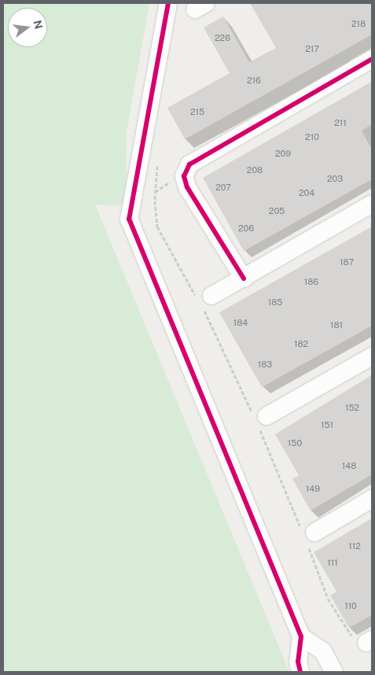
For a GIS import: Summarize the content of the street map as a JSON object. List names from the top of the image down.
{
  "house_numbers": [
    "218",
    "226",
    "217",
    "216",
    "215",
    "211",
    "210",
    "209",
    "208",
    "203",
    "207",
    "204",
    "205",
    "206",
    "187",
    "186",
    "185",
    "184",
    "181",
    "182",
    "183",
    "152",
    "151",
    "150",
    "148",
    "149",
    "112",
    "111",
    "110"
  ],
  "north": "right"
}
